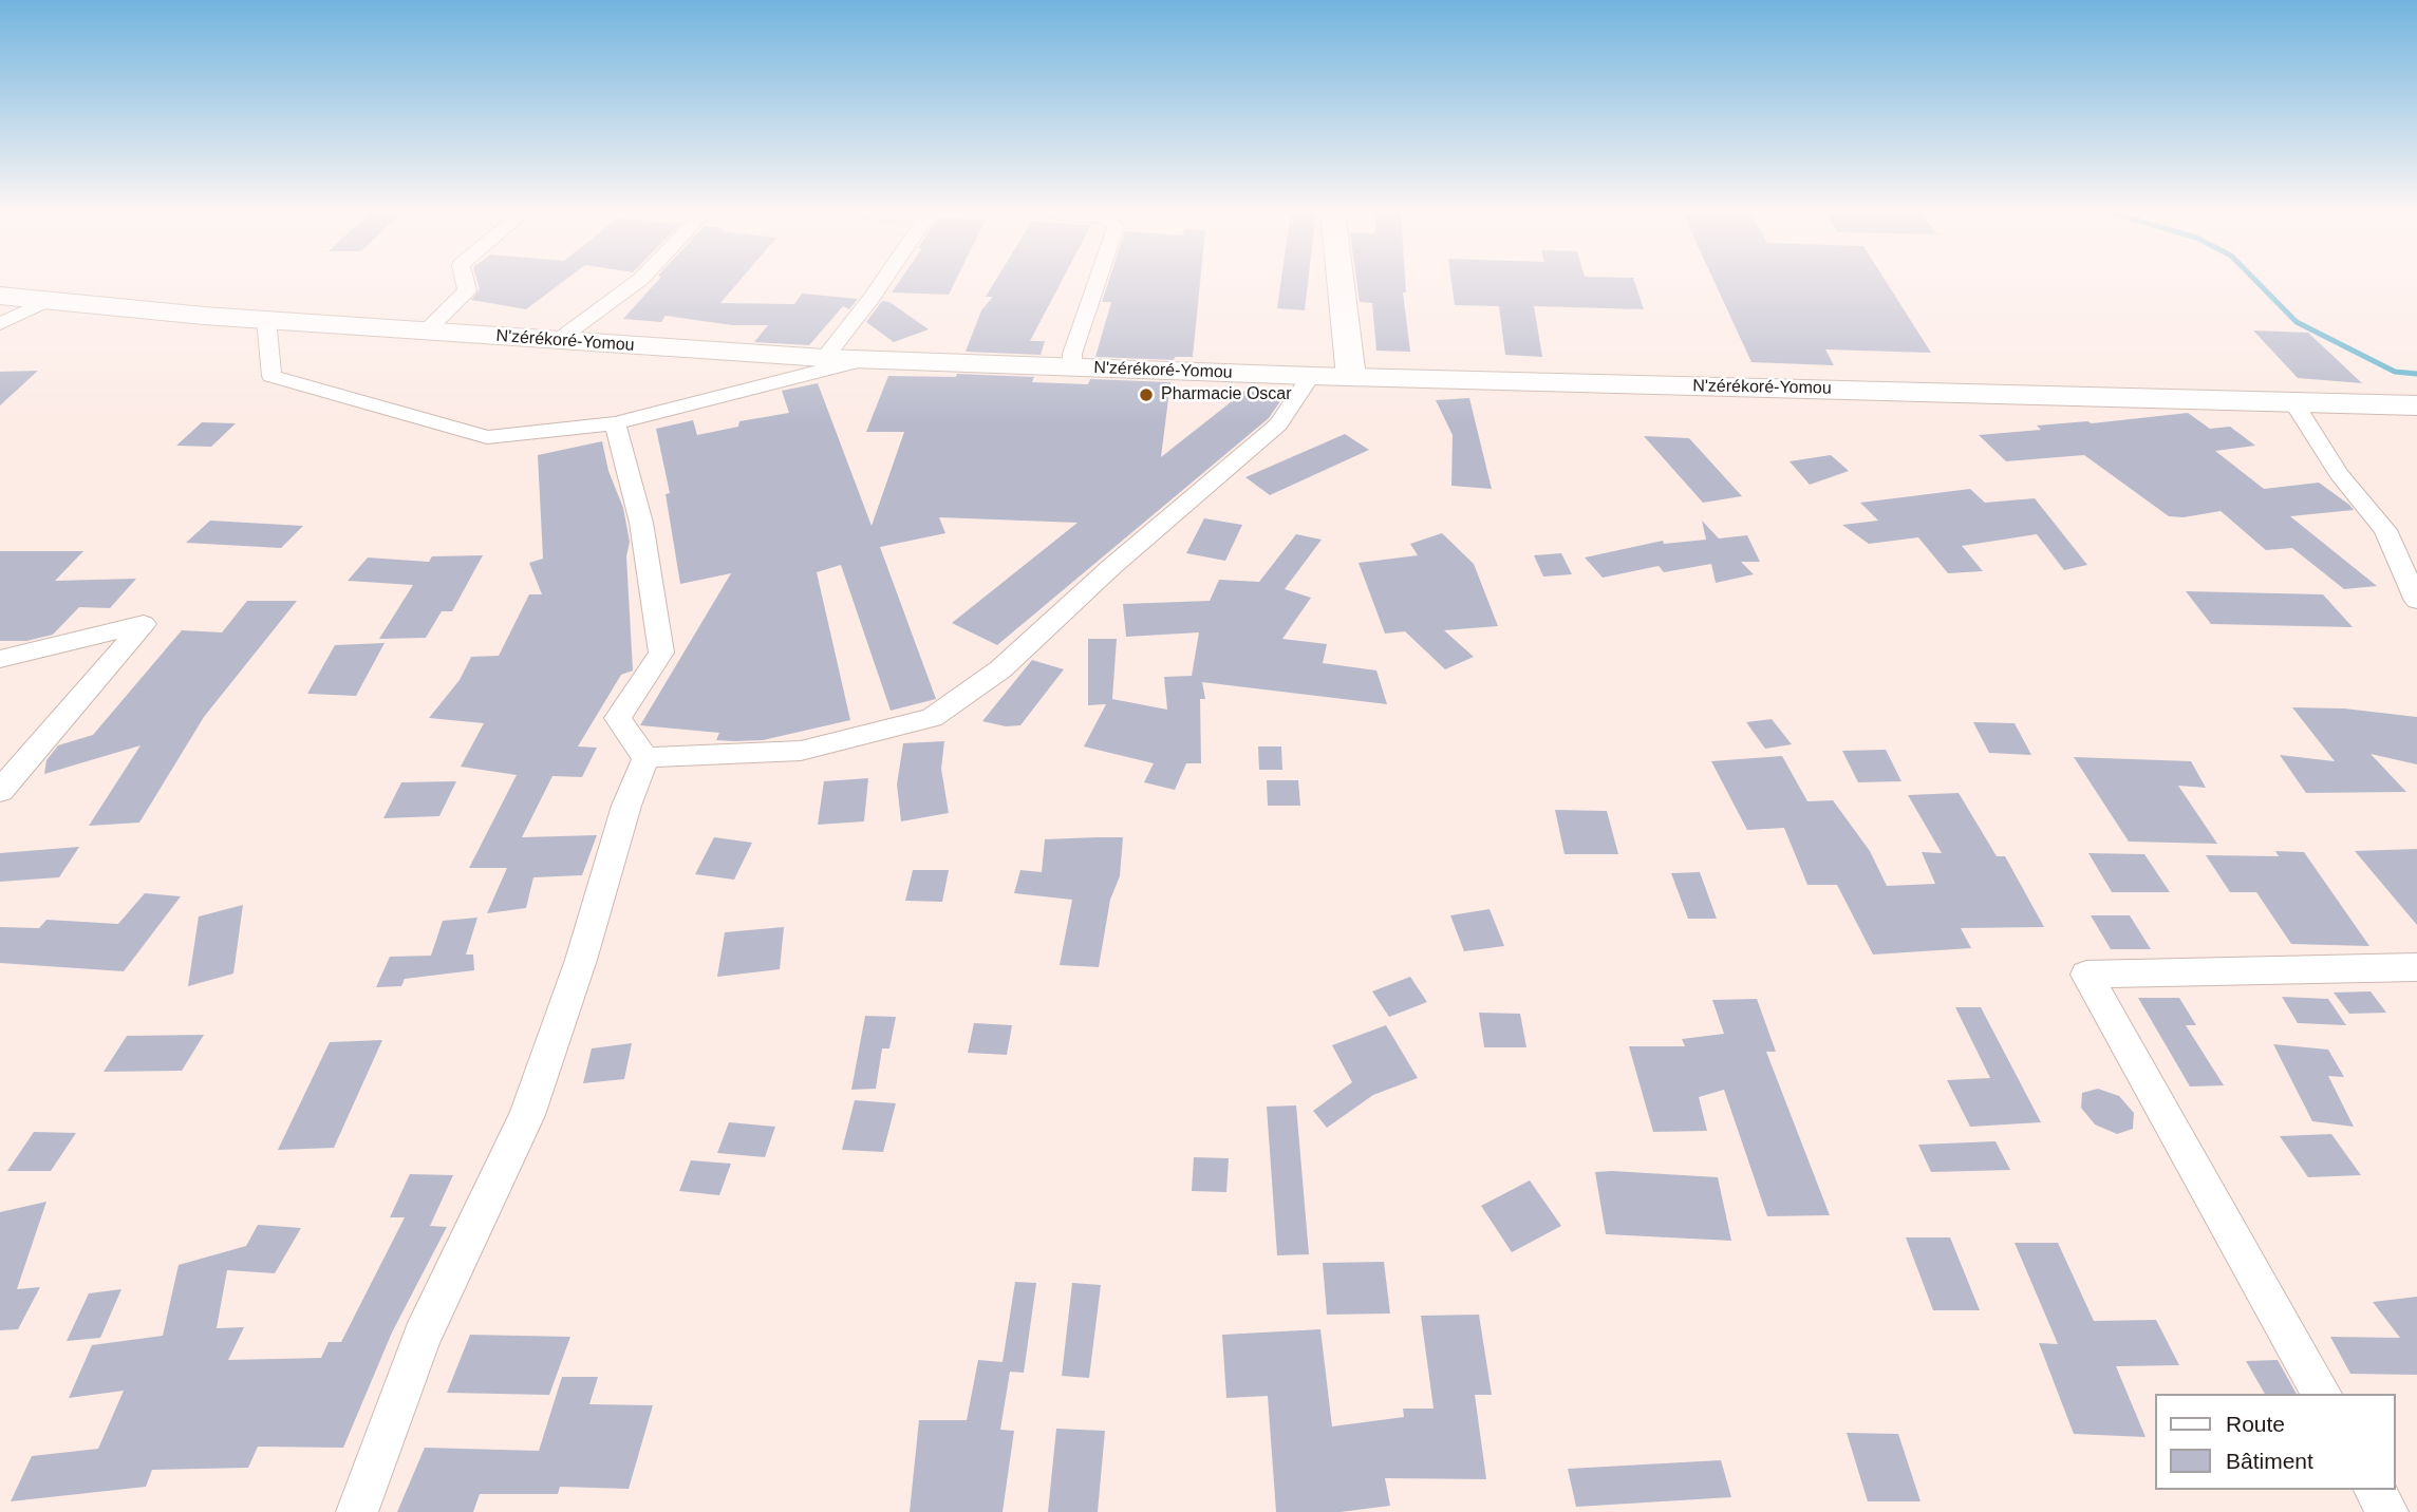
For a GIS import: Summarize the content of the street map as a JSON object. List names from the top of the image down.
{
  "streets": {
    "main road": ["N'zérékoré-Yomou"]
  },
  "places": ["Pharmacie Oscar"],
  "legend": ["Route", "Bâtiment"]
}
